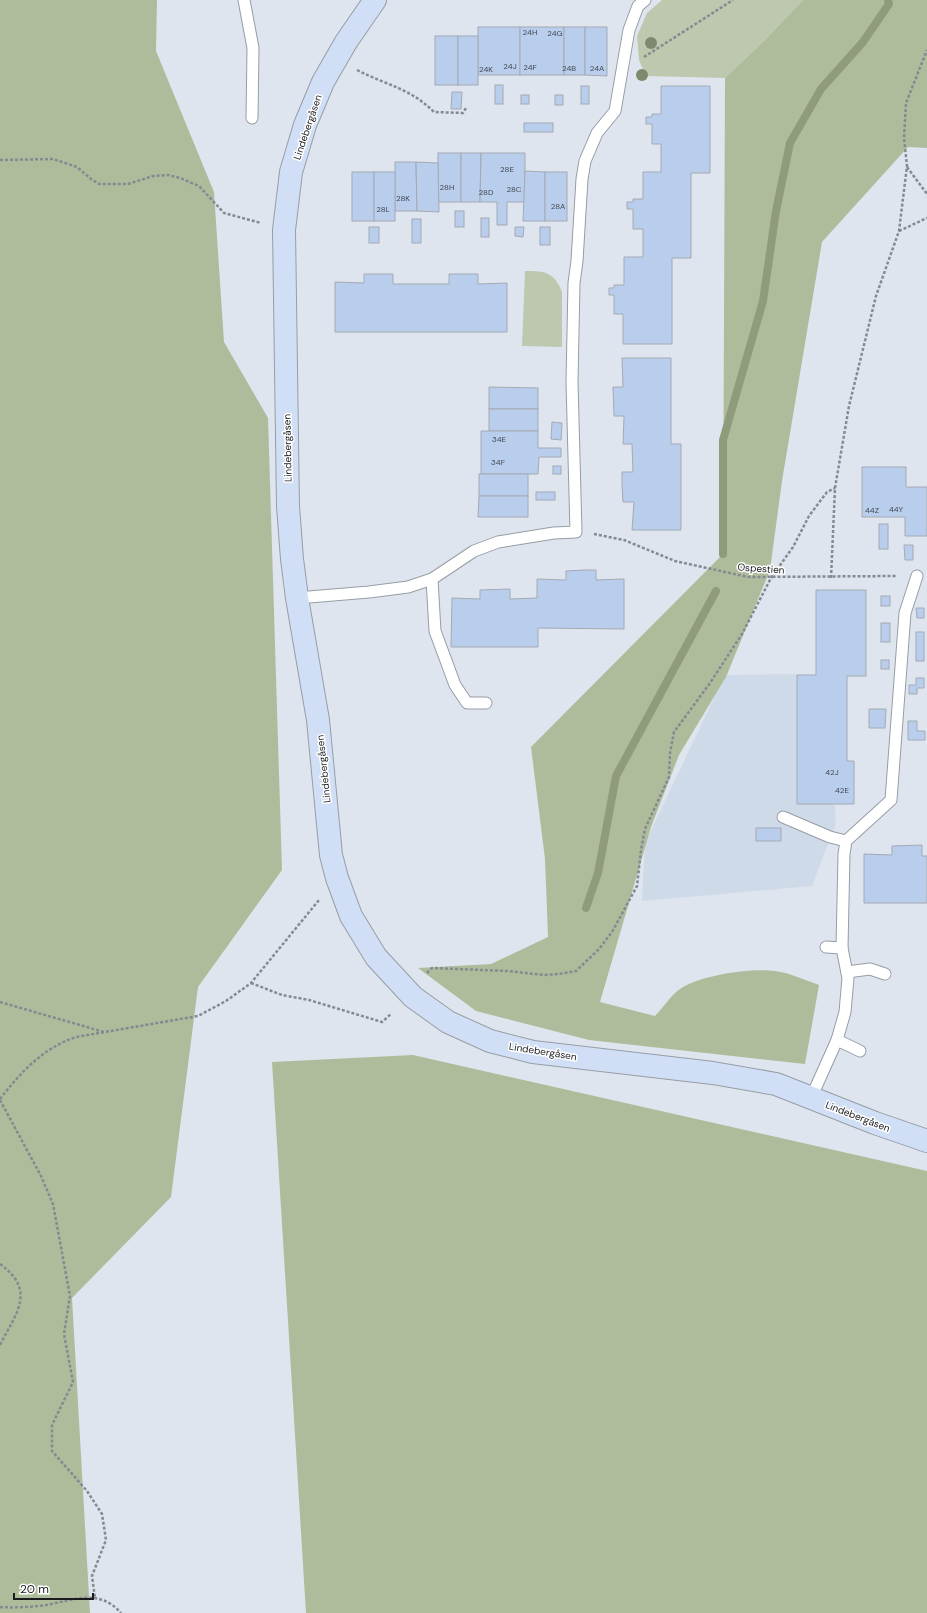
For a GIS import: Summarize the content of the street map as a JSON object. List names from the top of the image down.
{
  "streets": {
    "street": ["Lindebergåsen"],
    "path": ["Ospestien"]
  },
  "house_numbers": [
    "24H",
    "24G",
    "24J",
    "24F",
    "24B",
    "24A",
    "24K",
    "28E",
    "28H",
    "28C",
    "28D",
    "28K",
    "28A",
    "28L",
    "34E",
    "34F",
    "44Y",
    "44Z",
    "42J",
    "42E"
  ],
  "scale_bar": "20 m"
}
